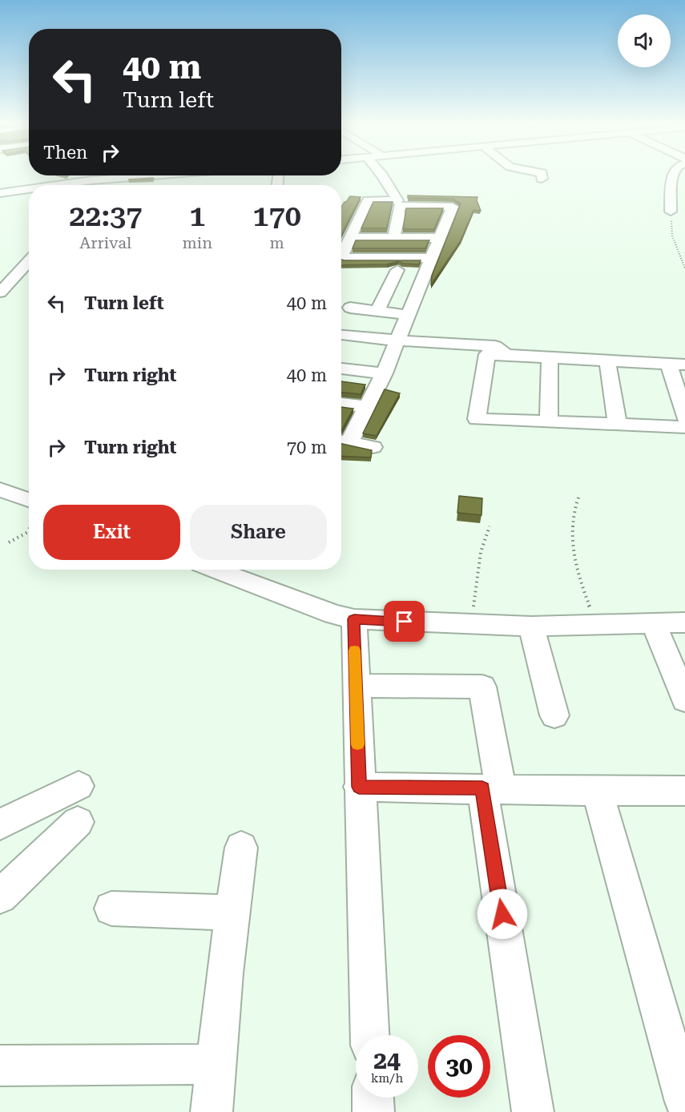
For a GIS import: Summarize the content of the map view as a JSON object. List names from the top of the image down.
{
  "page": {
    "turn": ["40 m", "Turn left"],
    "then": "Then",
    "eta": [
      "22:37",
      "Arrival",
      "1",
      "min",
      "170",
      "m"
    ],
    "list": [
      {
        "name": "Turn left",
        "value": "40 m"
      },
      {
        "name": "Turn right",
        "value": "40 m"
      },
      {
        "name": "Turn right",
        "value": "70 m"
      }
    ],
    "buttons": ["Exit", "Share"],
    "speed": "24 km/h",
    "limit": "30"
  }
}
